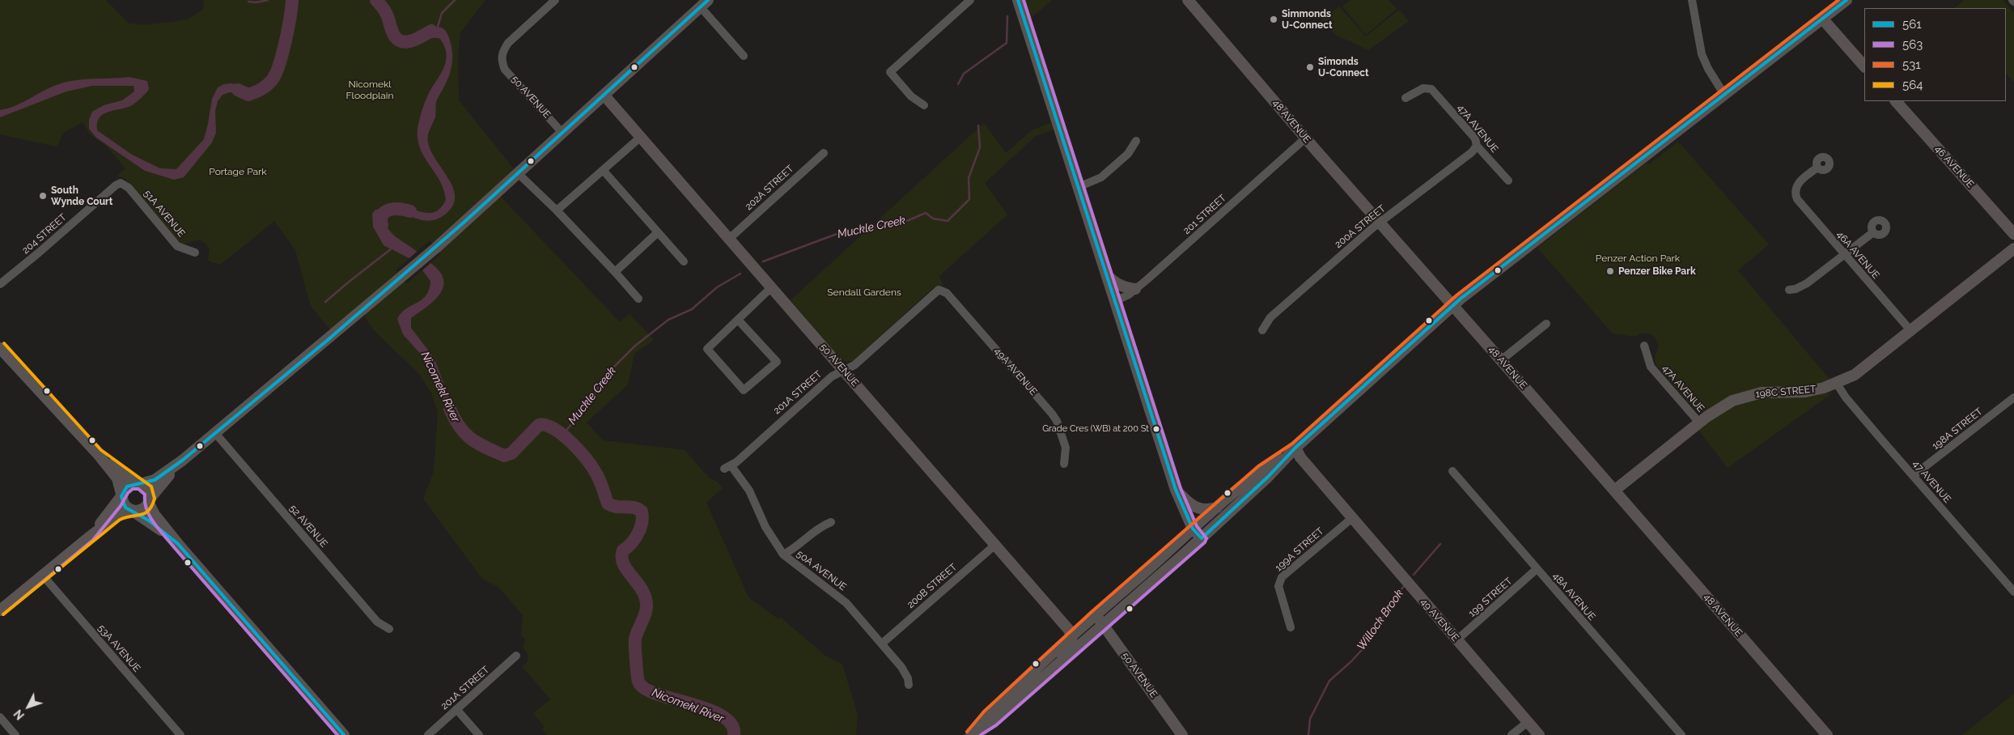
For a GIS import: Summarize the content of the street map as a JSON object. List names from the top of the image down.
{
  "streets": {
    "street": [
      "50 AVENUE",
      "48 AVENUE",
      "47A AVENUE",
      "46 AVENUE",
      "202A STREET",
      "51A AVENUE",
      "201 STREET",
      "200A STREET",
      "204 STREET",
      "46A AVENUE",
      "49A AVENUE",
      "198C STREET",
      "201A STREET",
      "198A STREET",
      "47 AVENUE",
      "52 AVENUE",
      "199A STREET",
      "50A AVENUE",
      "200B STREET",
      "48A AVENUE",
      "199 STREET",
      "49 AVENUE",
      "53A AVENUE"
    ]
  },
  "crossings": [
    ["50 AVENUE", "202A STREET"],
    ["50 AVENUE", "201A STREET"],
    ["50 AVENUE", "200B STREET"],
    ["48 AVENUE", "201 STREET"],
    ["48 AVENUE", "200A STREET"],
    ["48 AVENUE", "198C STREET"],
    ["47A AVENUE", "200A STREET"],
    ["47A AVENUE", "198C STREET"],
    ["51A AVENUE", "204 STREET"],
    ["46A AVENUE", "198C STREET"],
    ["49A AVENUE", "201A STREET"],
    ["198C STREET", "47 AVENUE"],
    ["201A STREET", "50A AVENUE"],
    ["198A STREET", "47 AVENUE"],
    ["199A STREET", "49 AVENUE"],
    ["50A AVENUE", "200B STREET"],
    ["48A AVENUE", "199 STREET"],
    ["199 STREET", "49 AVENUE"]
  ],
  "water": ["Muckle Creek", "Nicomekl River", "Willock Brook"],
  "parks": [
    "Nicomekl Floodplain",
    "Portage Park",
    "Penzer Action Park",
    "Sendall Gardens"
  ],
  "places": [
    "Simmonds U-Connect",
    "Simonds U-Connect",
    "South Wynde Court",
    "Penzer Bike Park",
    "Grade Cres (WB) at 200 St"
  ],
  "lines": [
    "transit line 561",
    "transit line 563",
    "transit line 531",
    "transit line 564"
  ],
  "legend": [
    "561",
    "563",
    "531",
    "564"
  ],
  "north": "bottom left"
}
